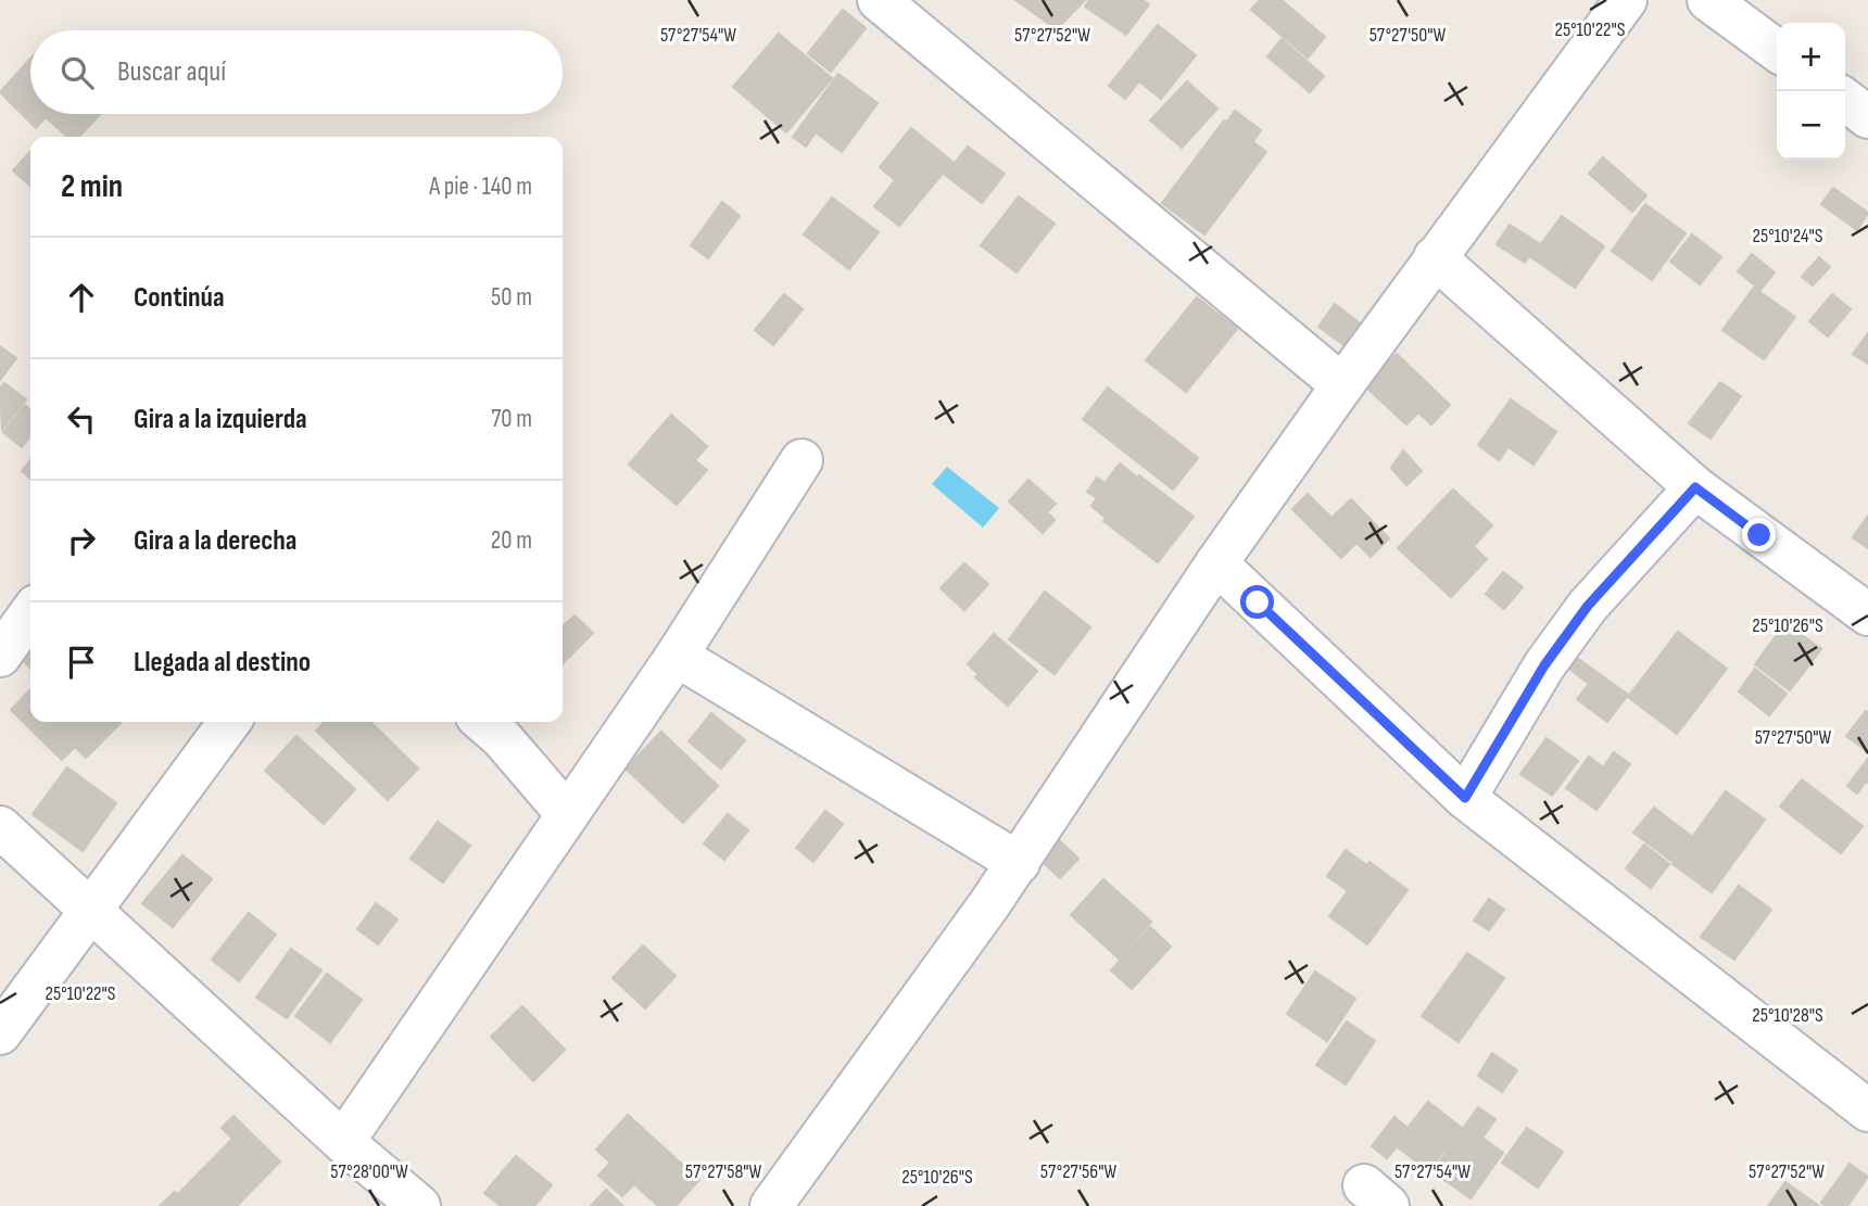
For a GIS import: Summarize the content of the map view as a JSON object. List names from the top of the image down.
{
  "page": {
    "map_buttons": ["+", "−"],
    "search": "Buscar aquí",
    "heading": ["2 min", "A pie · 140 m"],
    "list": [
      ["Continúa", "50 m"],
      ["Gira a la izquierda", "70 m"],
      ["Gira a la derecha", "20 m"],
      "Llegada al destino"
    ]
  },
  "coordinates": [
    "25°10'22\"S",
    "57°27'54\"W",
    "57°27'52\"W",
    "57°27'50\"W",
    "25°10'24\"S",
    "25°10'26\"S",
    "25°10'28\"S",
    "57°28'00\"W",
    "57°27'58\"W",
    "57°27'56\"W"
  ]
}
